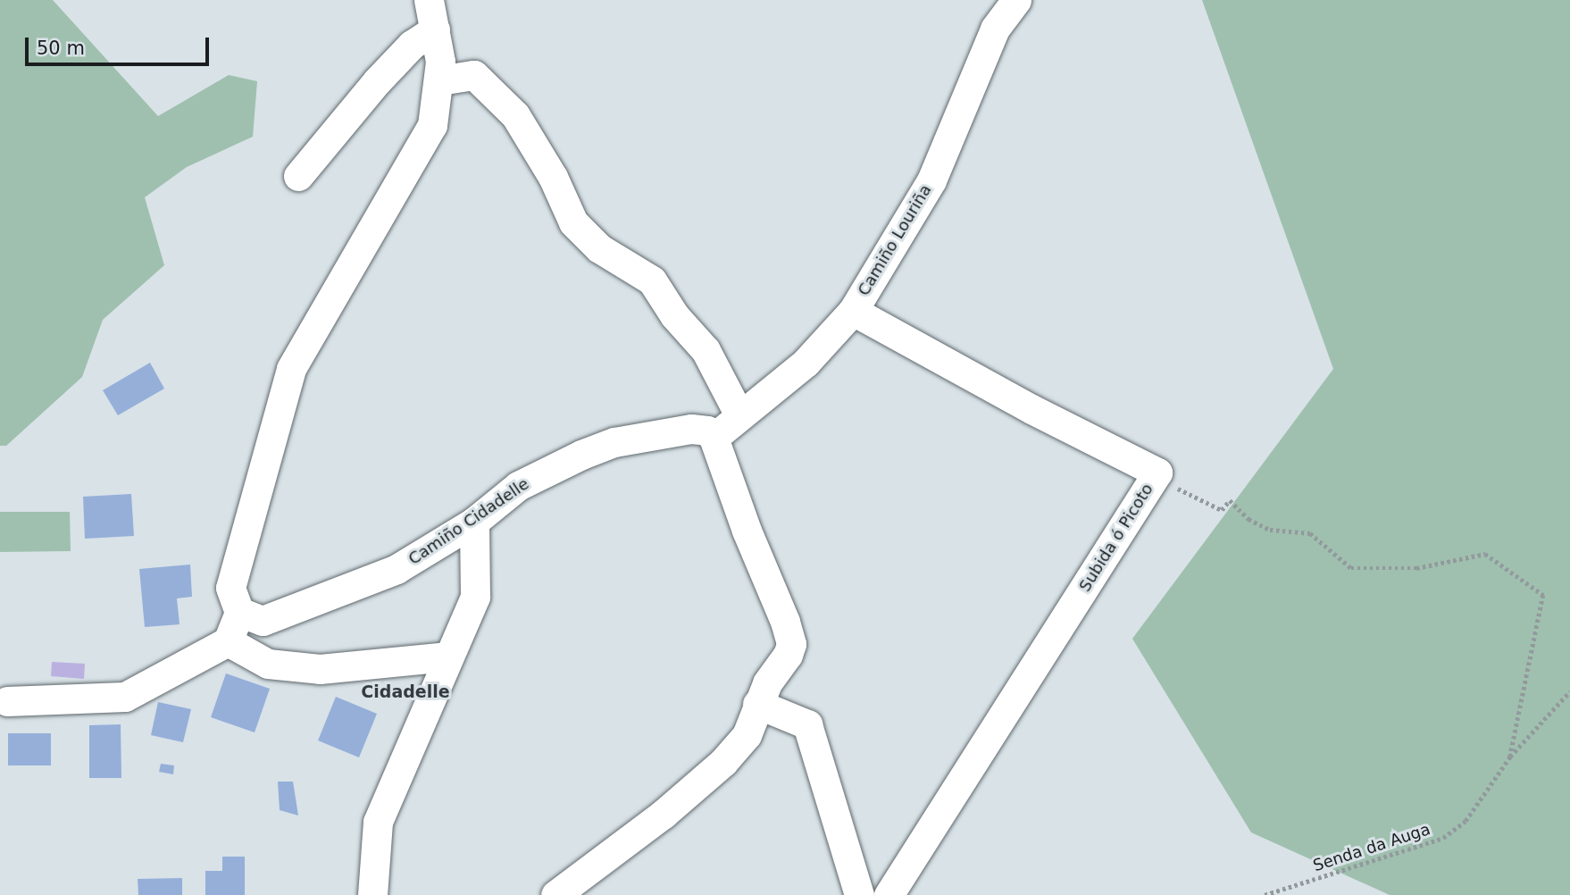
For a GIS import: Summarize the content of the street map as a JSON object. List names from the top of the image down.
{
  "streets": {
    "street": ["Camiño Louriña", "Camiño Cidadelle", "Subida ó Picoto"],
    "path": ["Senda da Auga"]
  },
  "crossings": [
    ["Camiño Louriña", "Camiño Cidadelle"],
    ["Camiño Louriña", "Subida ó Picoto"]
  ],
  "districts": ["Cidadelle"],
  "scale_bar": "50 m"
}
